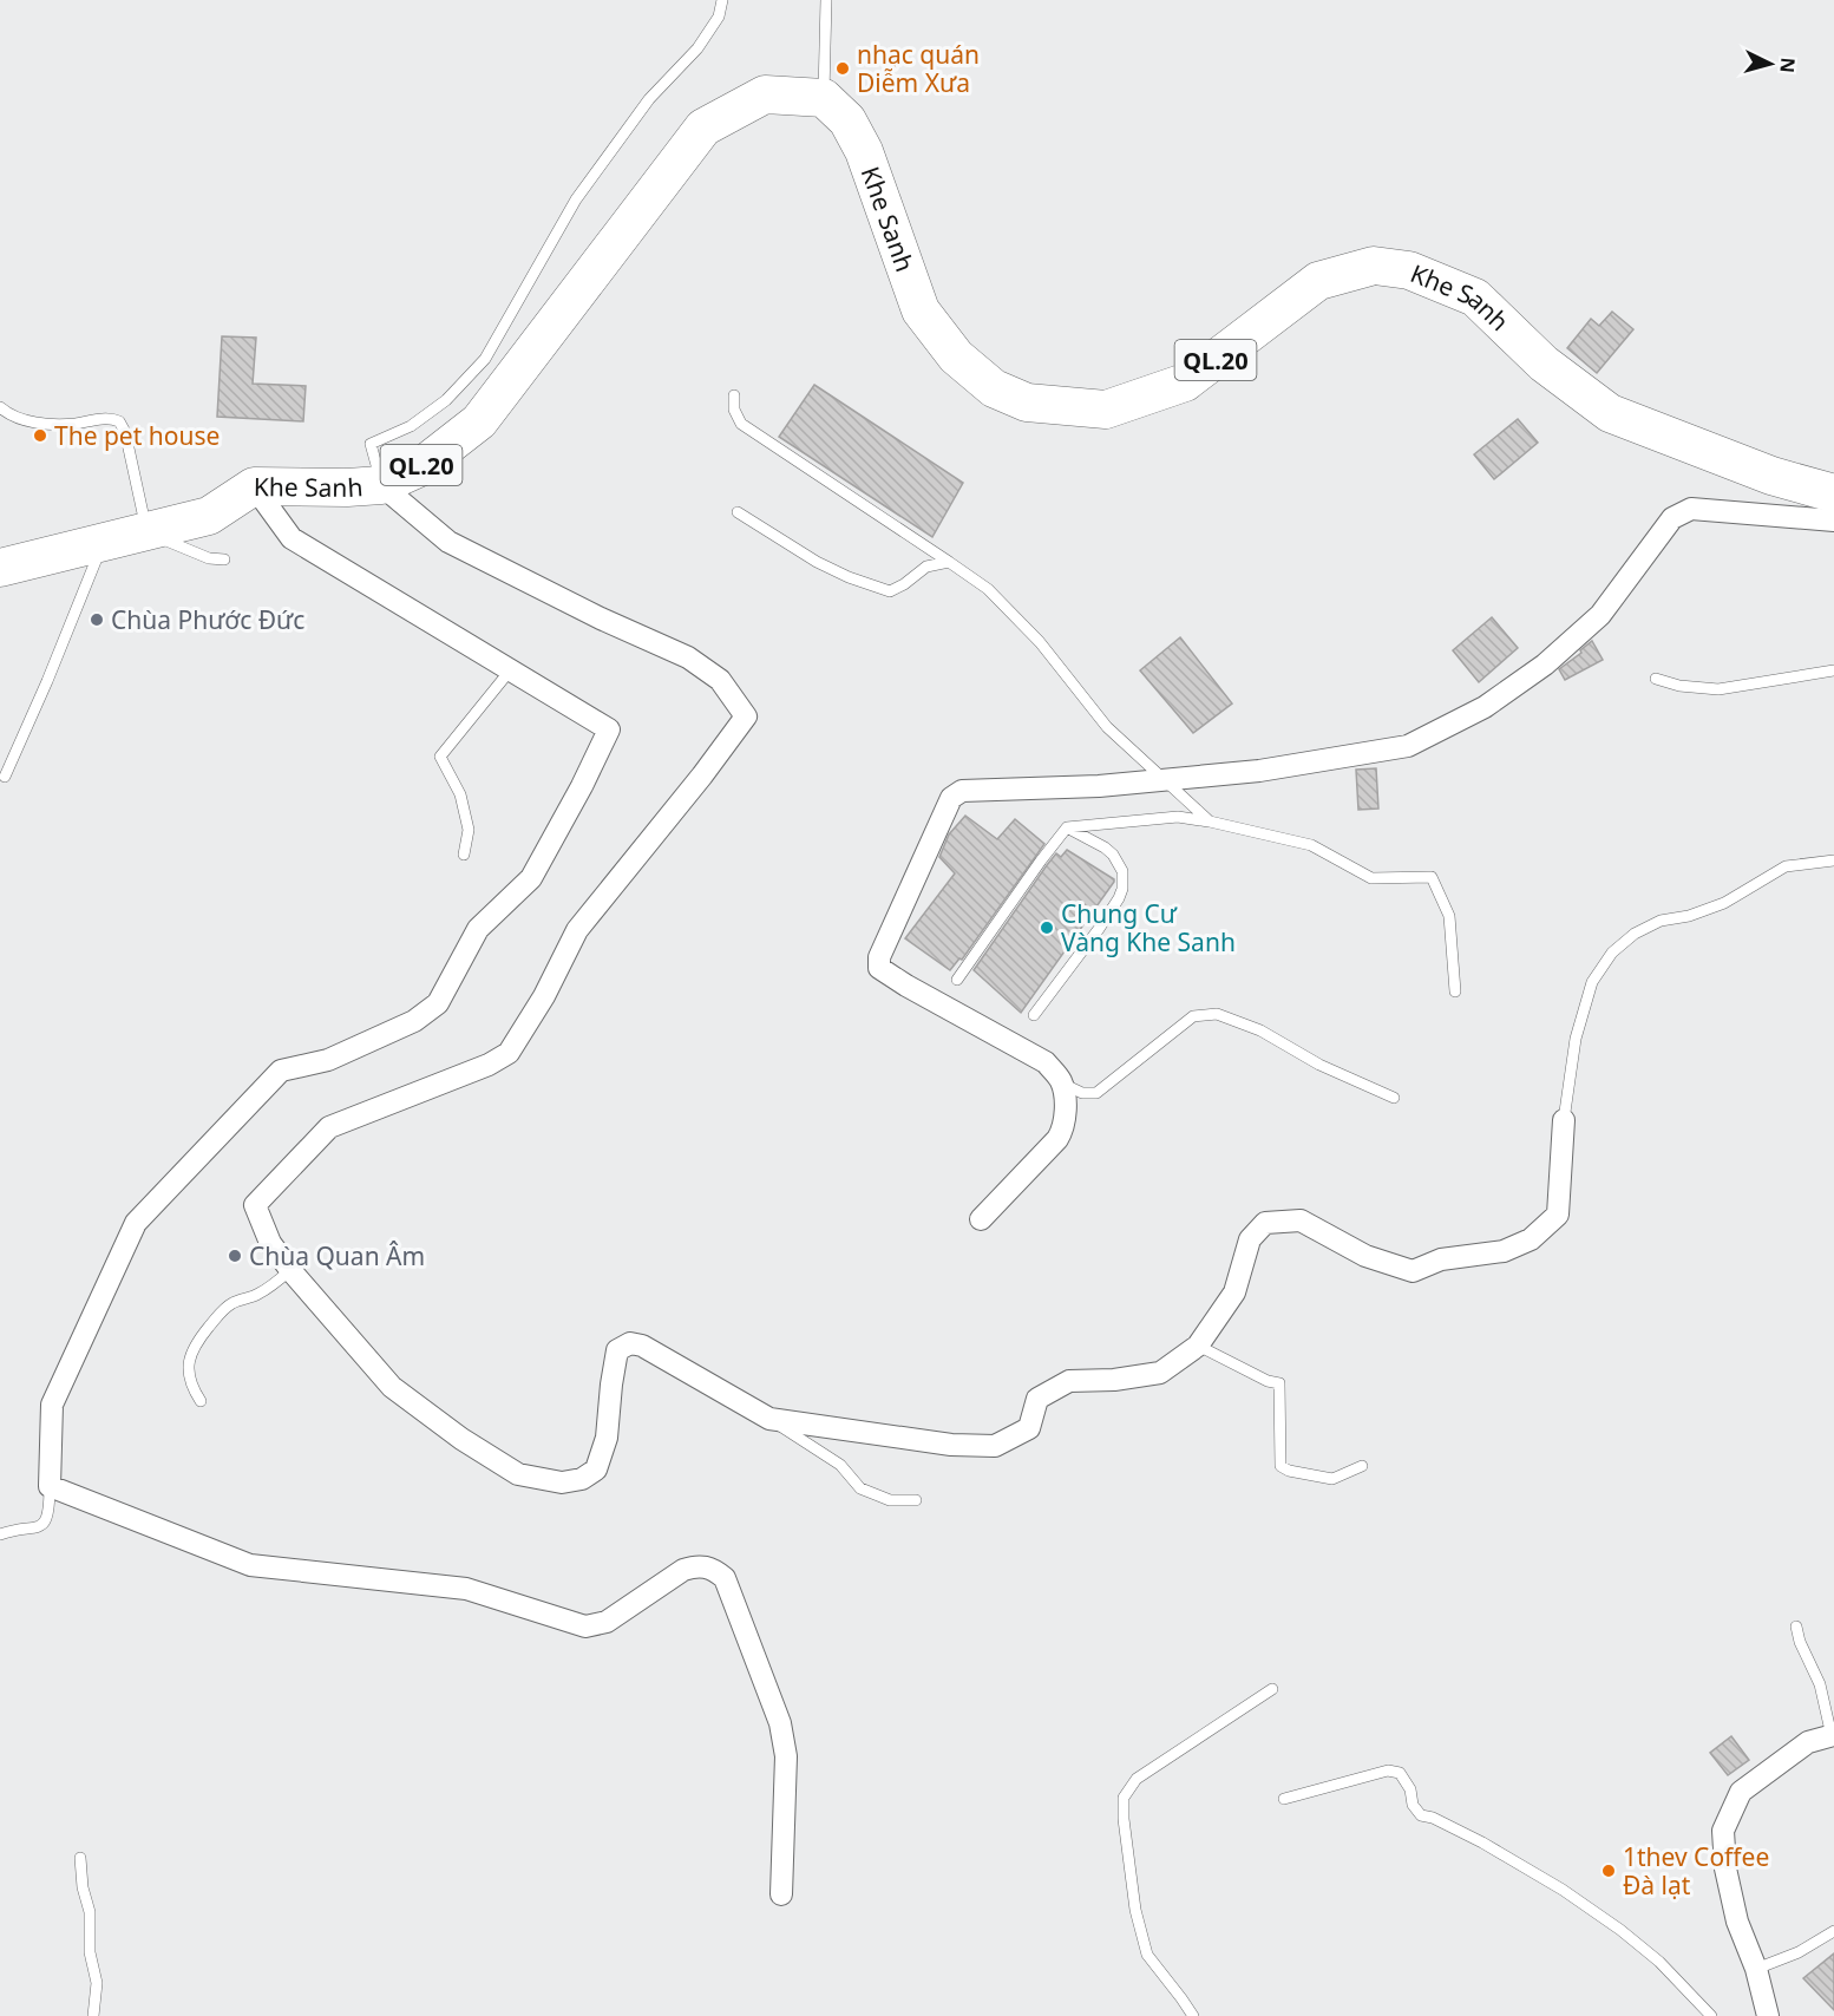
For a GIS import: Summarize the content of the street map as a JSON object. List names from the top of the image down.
{
  "streets": {
    "highway": ["Khe Sanh", "QL.20"]
  },
  "places": [
    "nhạc quán Diễm Xưa",
    "The pet house",
    "Chùa Phước Đức",
    "Chung Cư Vàng Khe Sanh",
    "Chùa Quan Âm",
    "1thev Coffee Đà lạt"
  ],
  "north": "right"
}
